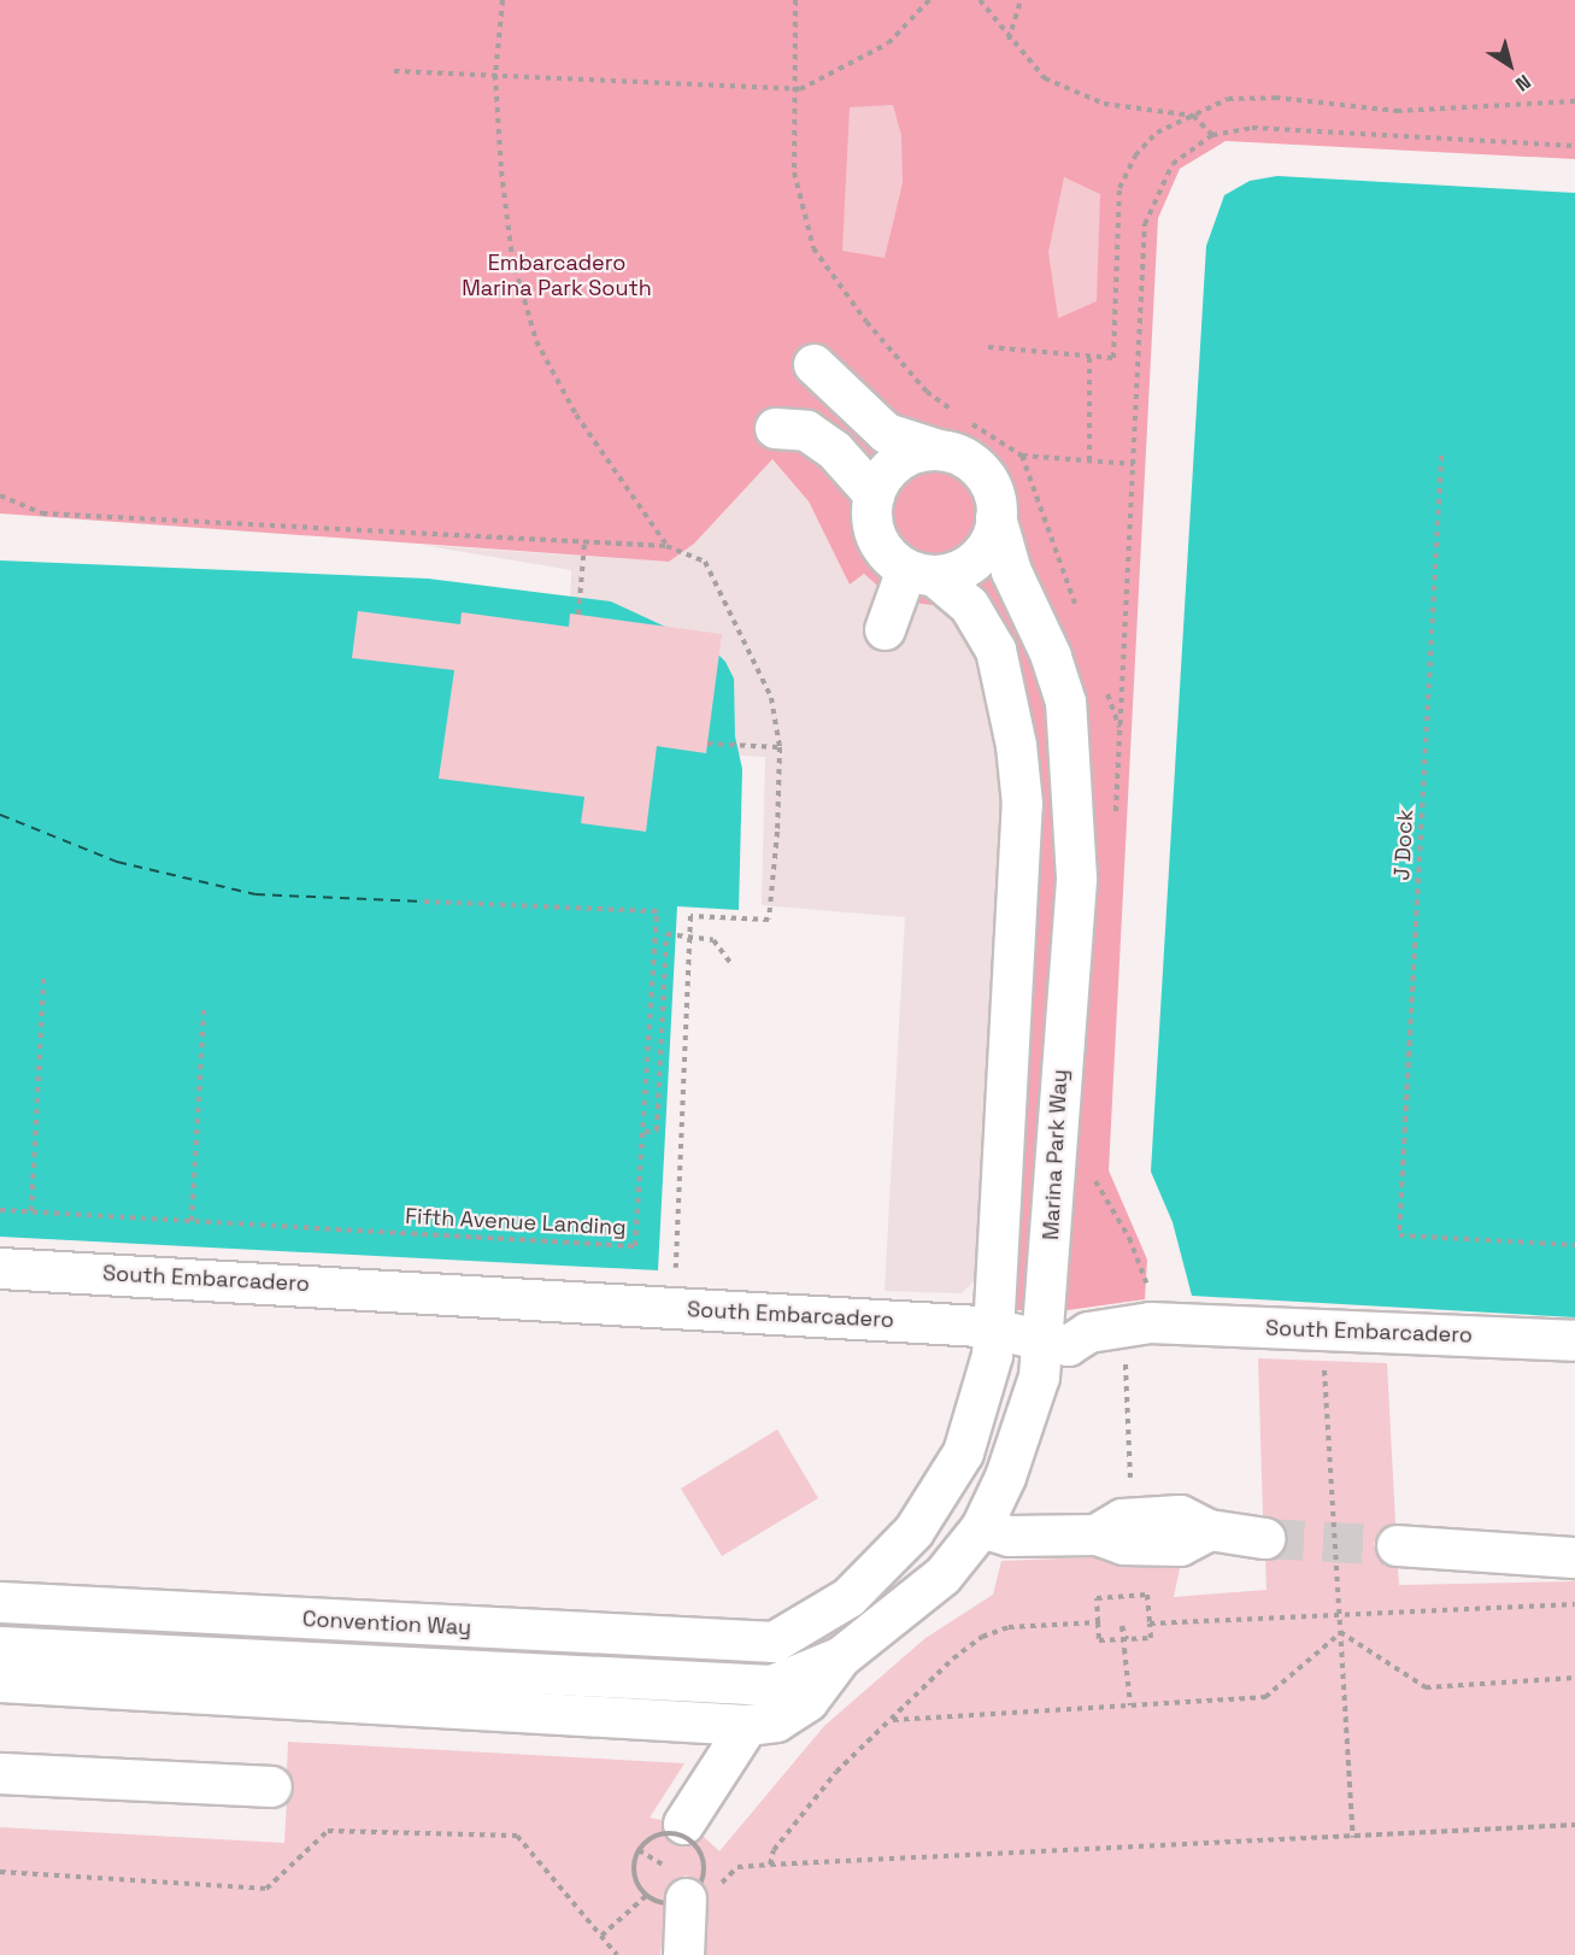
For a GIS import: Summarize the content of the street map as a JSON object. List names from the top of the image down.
{
  "streets": {
    "street": ["Marina Park Way", "South Embarcadero", "Convention Way"],
    "path": ["J Dock", "Fifth Avenue Landing"]
  },
  "crossings": [
    ["Marina Park Way", "South Embarcadero"],
    ["Marina Park Way", "Convention Way"],
    ["South Embarcadero", "Convention Way"]
  ],
  "parks": ["Embarcadero Marina Park South"],
  "north": "bottom right"
}
